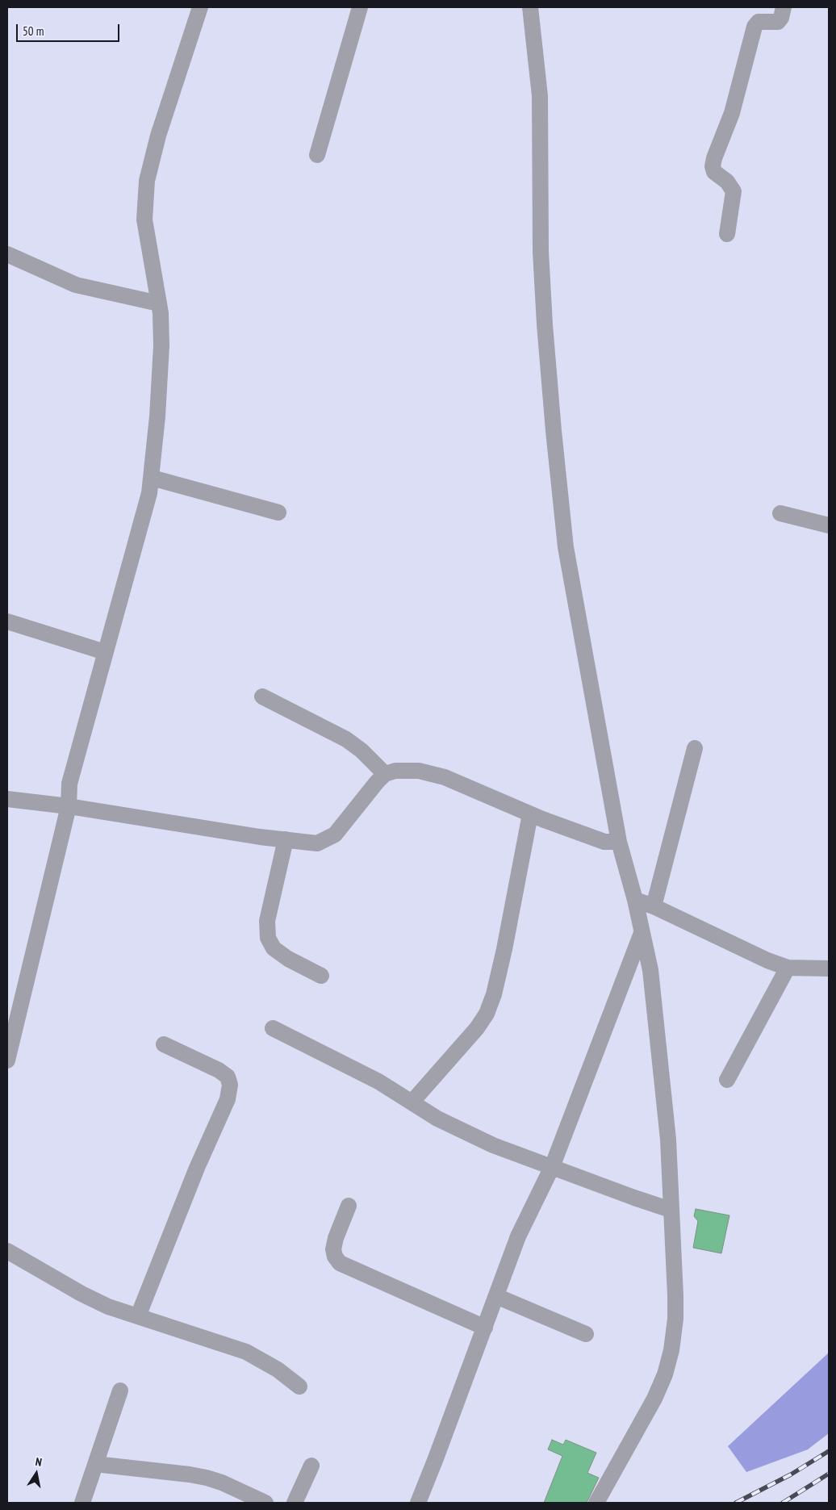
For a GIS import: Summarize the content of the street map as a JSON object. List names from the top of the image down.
{
  "scale_bar": "50 m",
  "north": "top"
}
